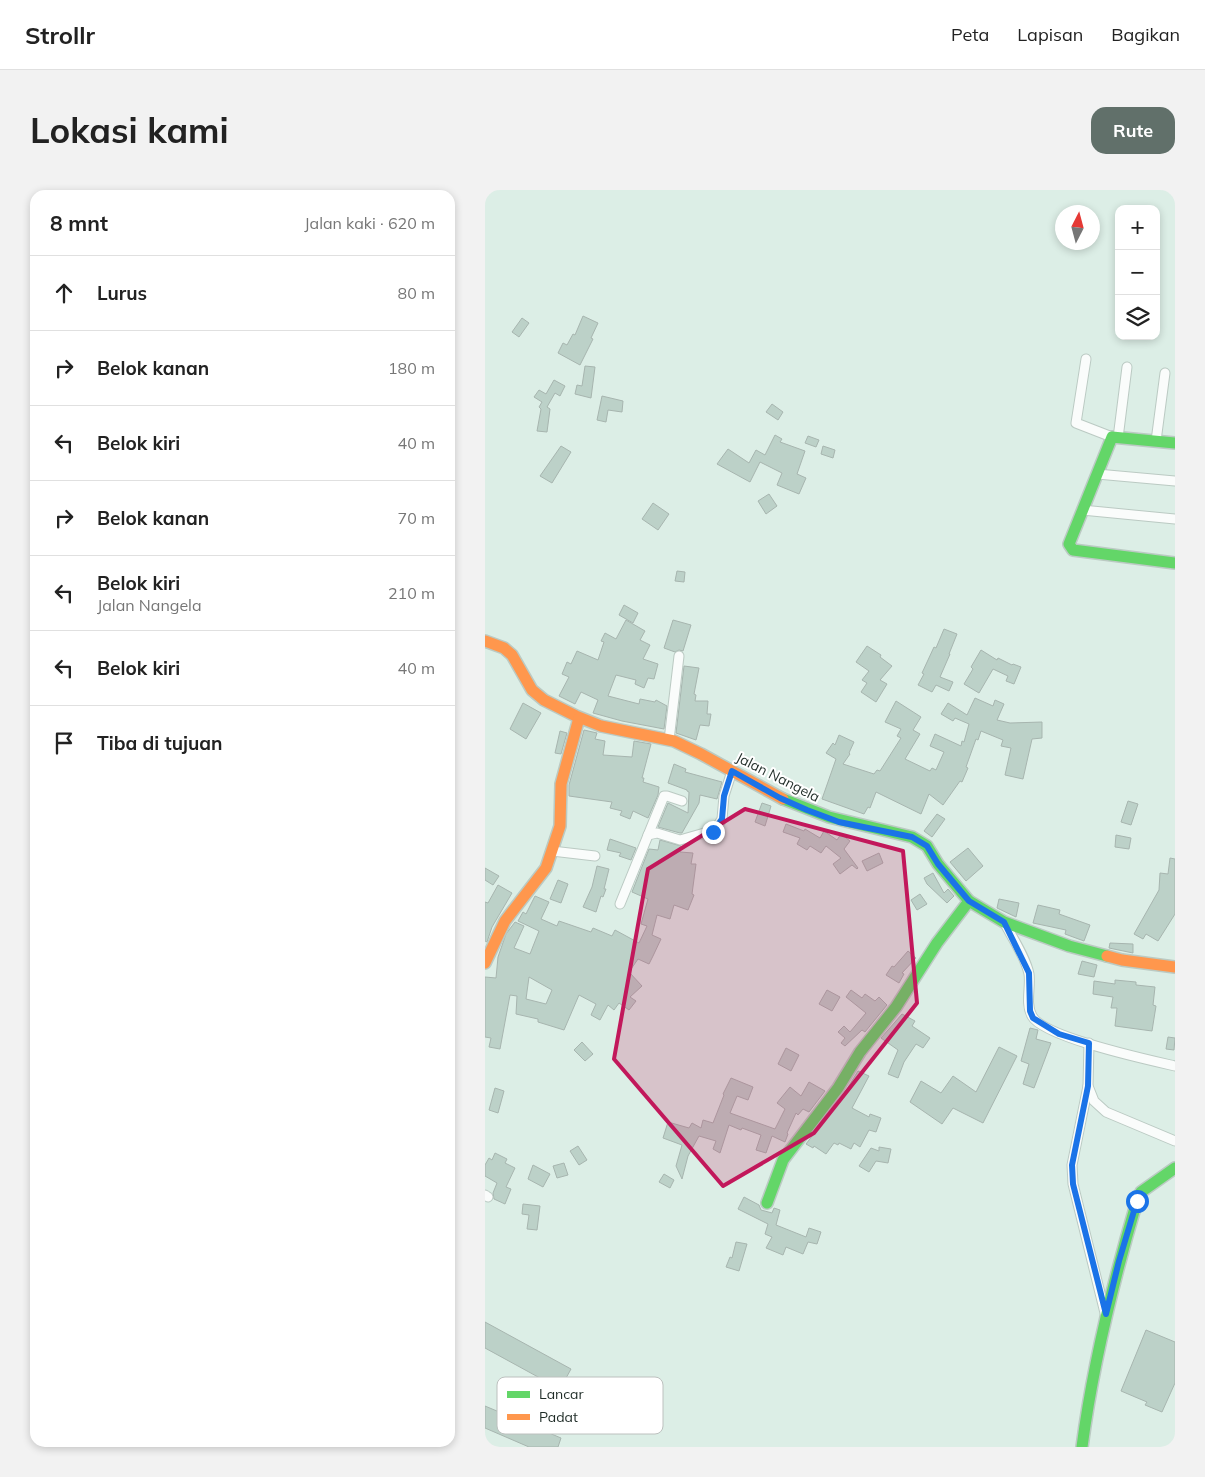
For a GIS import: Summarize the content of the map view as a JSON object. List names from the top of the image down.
{
  "streets": {
    "street": ["Jalan Nangela"]
  },
  "legend": ["Lancar", "Padat"],
  "north": "top",
  "page": {
    "header": "Strollr",
    "nav": ["Peta", "Lapisan", "Bagikan"],
    "buttons": "Rute",
    "title": "Lokasi kami",
    "heading": ["8 mnt", "Jalan kaki · 620 m"],
    "map_buttons": ["+", "−"],
    "list": [
      ["Lurus", "80 m"],
      ["Belok kanan", "180 m"],
      ["Belok kiri", "40 m"],
      ["Belok kanan", "70 m"],
      ["Belok kiri", "Jalan Nangela", "210 m"],
      ["Belok kiri", "40 m"],
      "Tiba di tujuan"
    ]
  }
}
